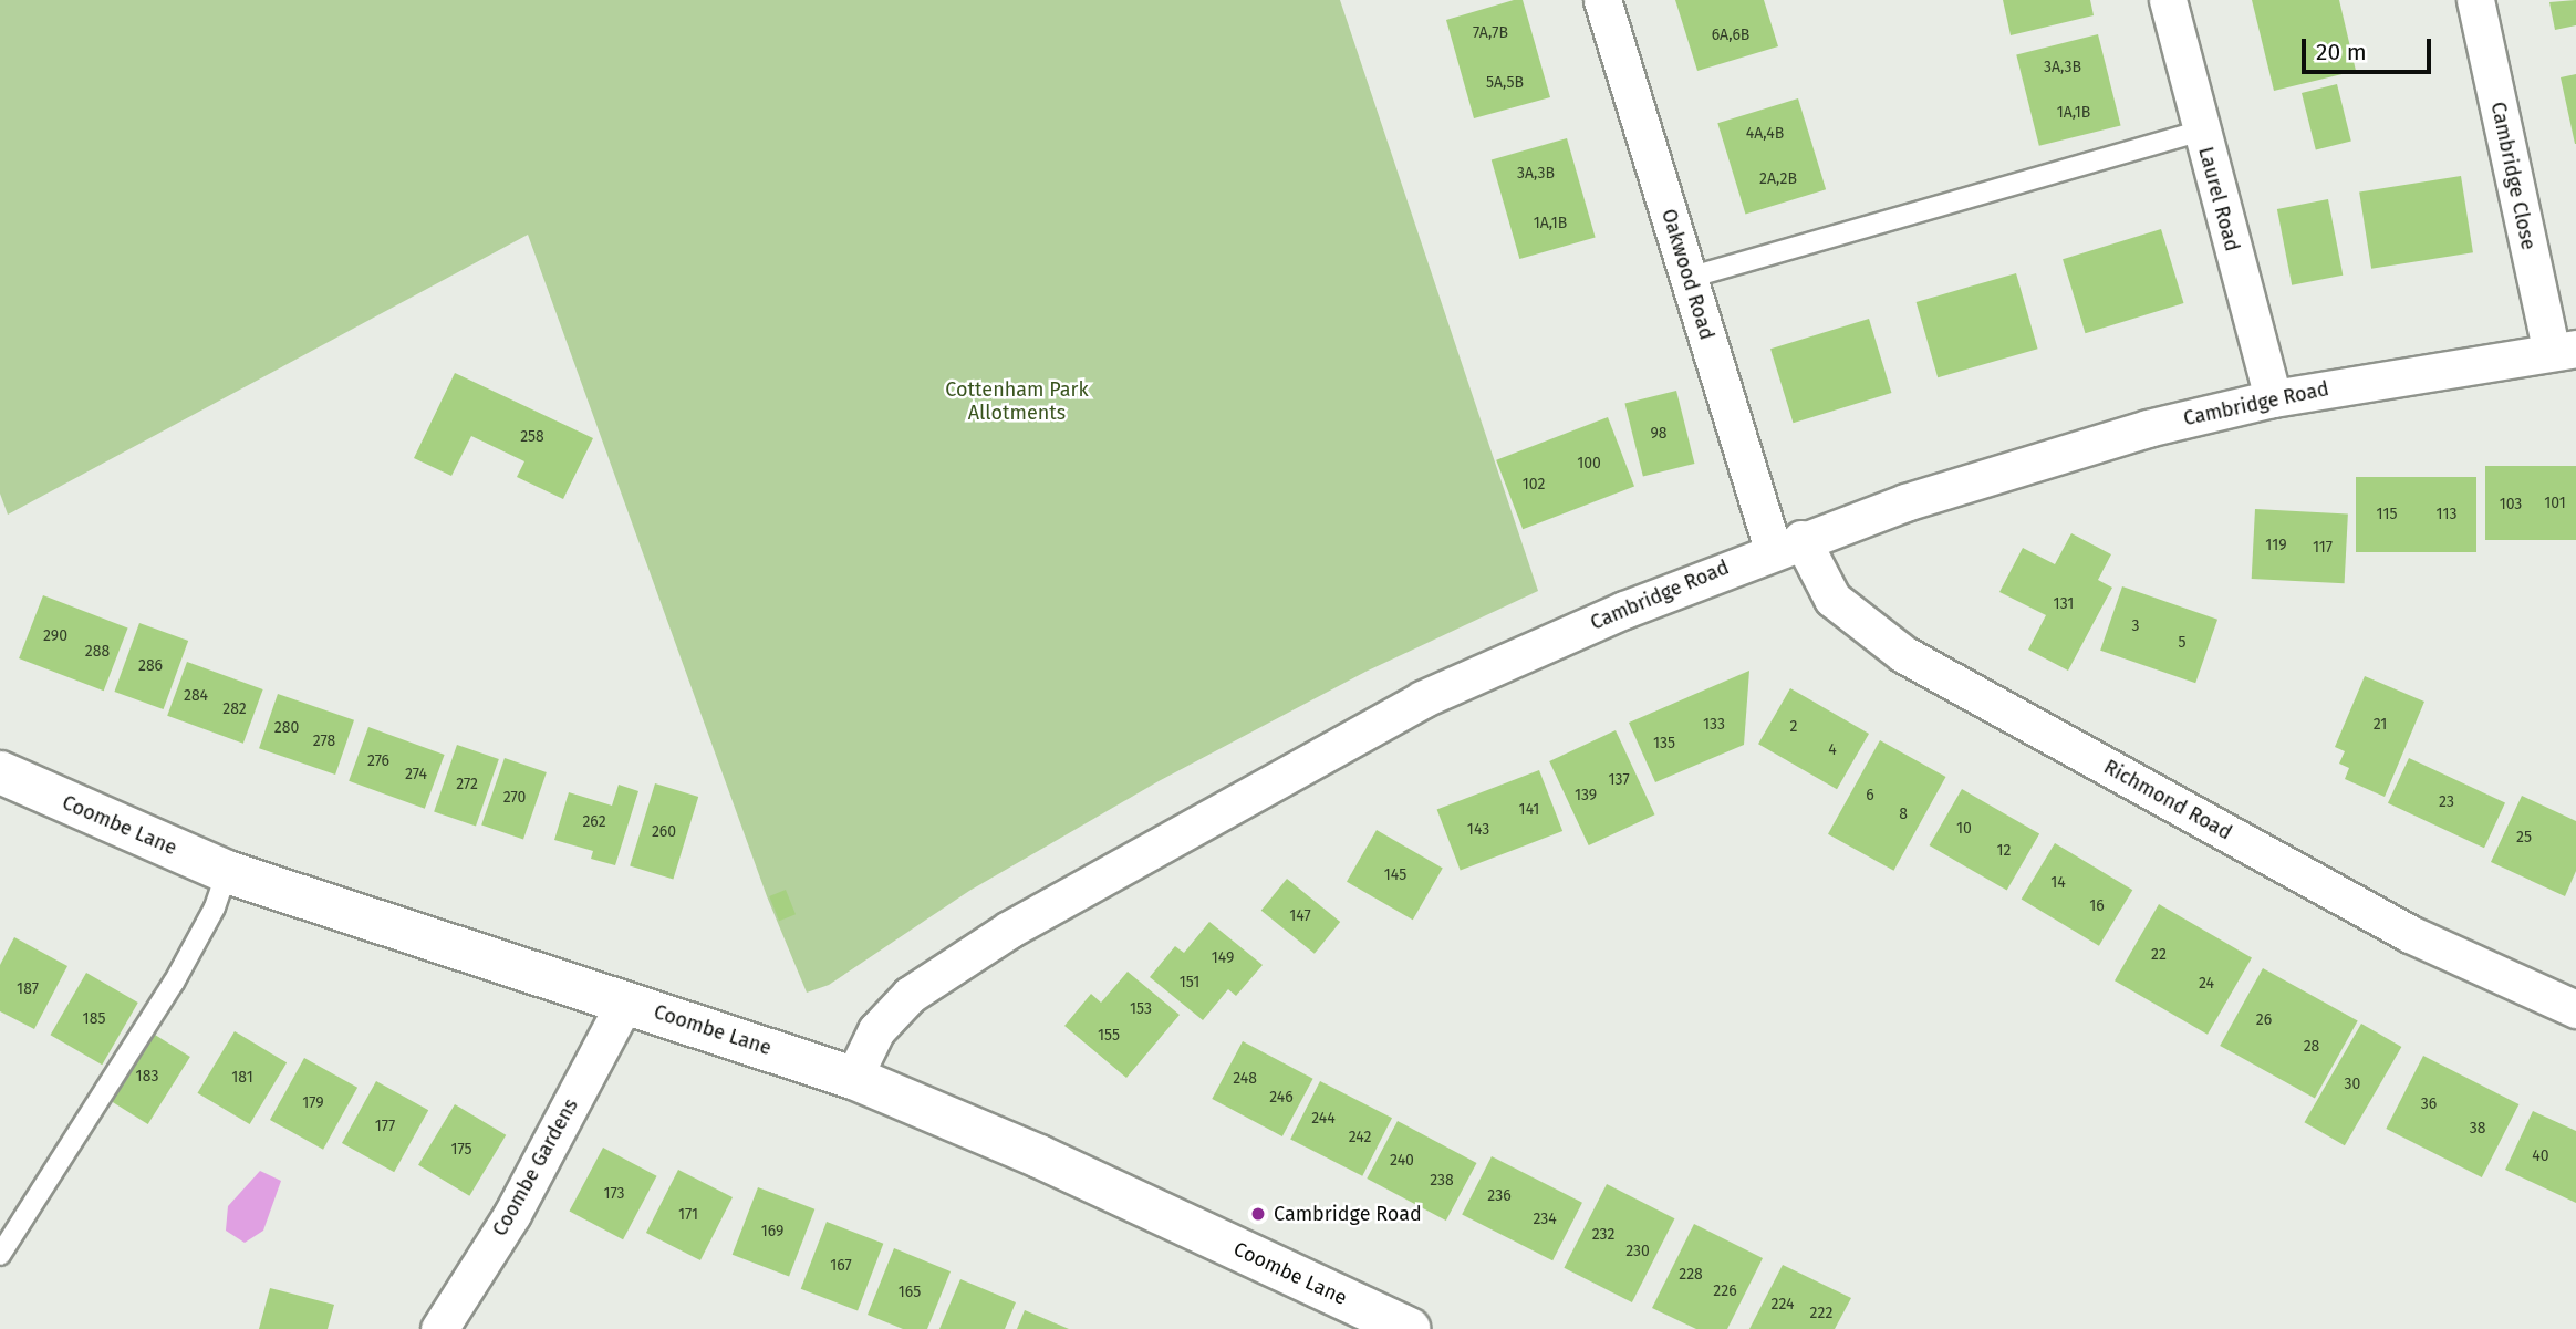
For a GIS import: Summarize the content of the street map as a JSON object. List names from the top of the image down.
{
  "streets": {
    "main road": ["Coombe Lane"],
    "street": [
      "Cambridge Close",
      "Laurel Road",
      "Oakwood Road",
      "Cambridge Road",
      "Richmond Road",
      "Coombe Gardens"
    ]
  },
  "crossings": [
    ["Cambridge Close", "Cambridge Road"],
    ["Laurel Road", "Cambridge Road"],
    ["Oakwood Road", "Cambridge Road"],
    ["Oakwood Road", "Richmond Road"],
    ["Cambridge Road", "Richmond Road"],
    ["Cambridge Road", "Coombe Lane"],
    ["Coombe Lane", "Coombe Gardens"]
  ],
  "parks": ["Cottenham Park Allotments"],
  "places": ["Cambridge Road"],
  "house_numbers": [
    "7A,7B",
    "6A,6B",
    "3A,3B",
    "5A,5B",
    "1A,1B",
    "4A,4B",
    "3A,3B",
    "2A,2B",
    "1A,1B",
    "98",
    "258",
    "100",
    "102",
    "101",
    "103",
    "115",
    "113",
    "119",
    "117",
    "131",
    "3",
    "290",
    "5",
    "288",
    "286",
    "284",
    "282",
    "133",
    "21",
    "2",
    "280",
    "278",
    "135",
    "4",
    "276",
    "274",
    "137",
    "272",
    "139",
    "6",
    "270",
    "23",
    "141",
    "8",
    "262",
    "10",
    "143",
    "260",
    "25",
    "12",
    "145",
    "14",
    "16",
    "147",
    "22",
    "149",
    "151",
    "24",
    "187",
    "153",
    "185",
    "26",
    "155",
    "28",
    "183",
    "181",
    "248",
    "30",
    "246",
    "179",
    "36",
    "244",
    "177",
    "38",
    "242",
    "175",
    "40",
    "240",
    "238",
    "173",
    "236",
    "171",
    "234",
    "169",
    "232",
    "230",
    "167",
    "228",
    "226",
    "165",
    "224",
    "222"
  ],
  "scale_bar": "20 m"
}
